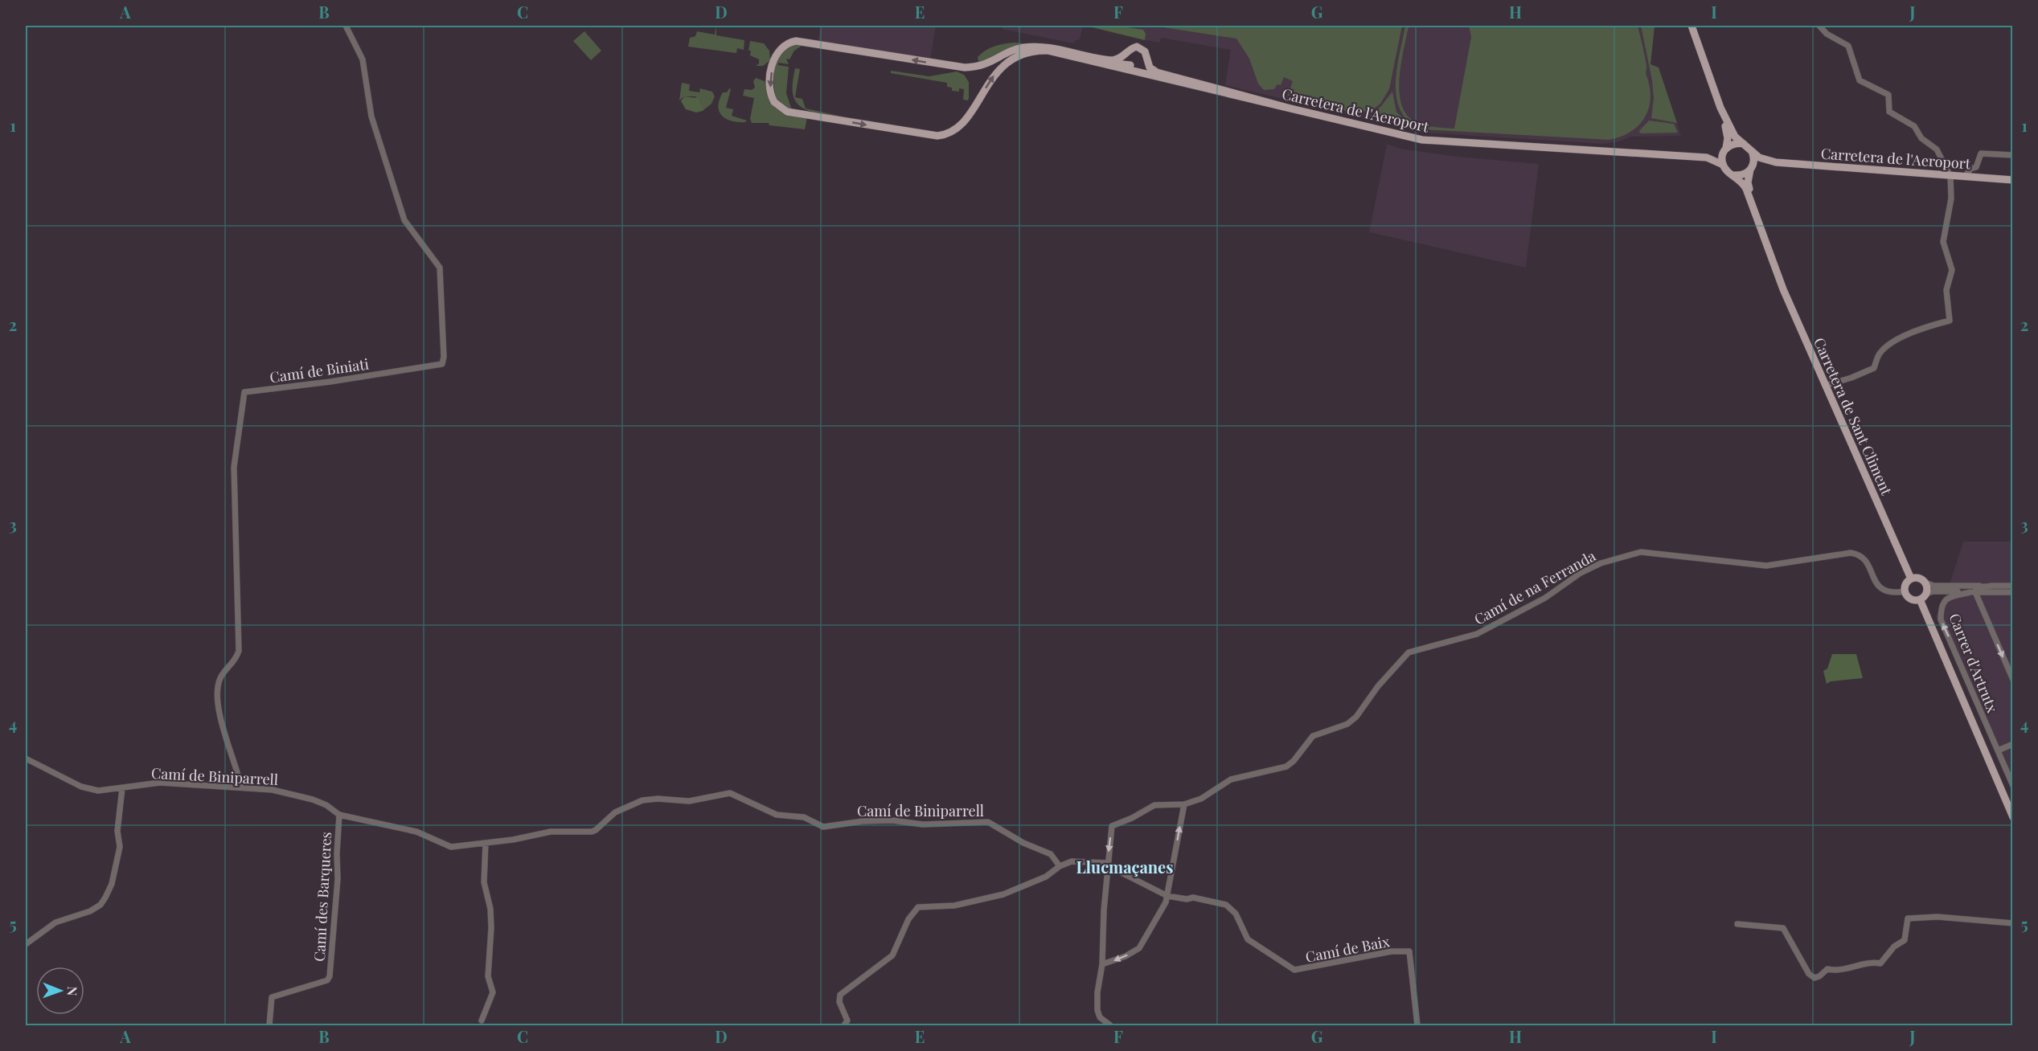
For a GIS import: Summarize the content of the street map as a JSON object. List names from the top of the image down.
{
  "streets": {
    "main road": ["Carretera de l'Aeroport", "Carretera de Sant Climent"],
    "street": [
      "Camí de Biniati",
      "Camí de na Ferranda",
      "Carrer d'Artrutx",
      "Camí de Biniparrell",
      "Camí des Barqueres",
      "Camí de Baix"
    ]
  },
  "crossings": [
    ["Camí de Biniati", "Camí de Biniparrell"],
    ["Carretera de Sant Climent", "Camí de na Ferranda"],
    ["Camí de Biniparrell", "Camí des Barqueres"]
  ],
  "districts": ["Llucmaçanes"],
  "north": "right",
  "grid": {
    "columns": [
      "A",
      "B",
      "C",
      "D",
      "E",
      "F",
      "G",
      "H",
      "I",
      "J"
    ],
    "rows": [
      "1",
      "2",
      "3",
      "4",
      "5"
    ]
  }
}
